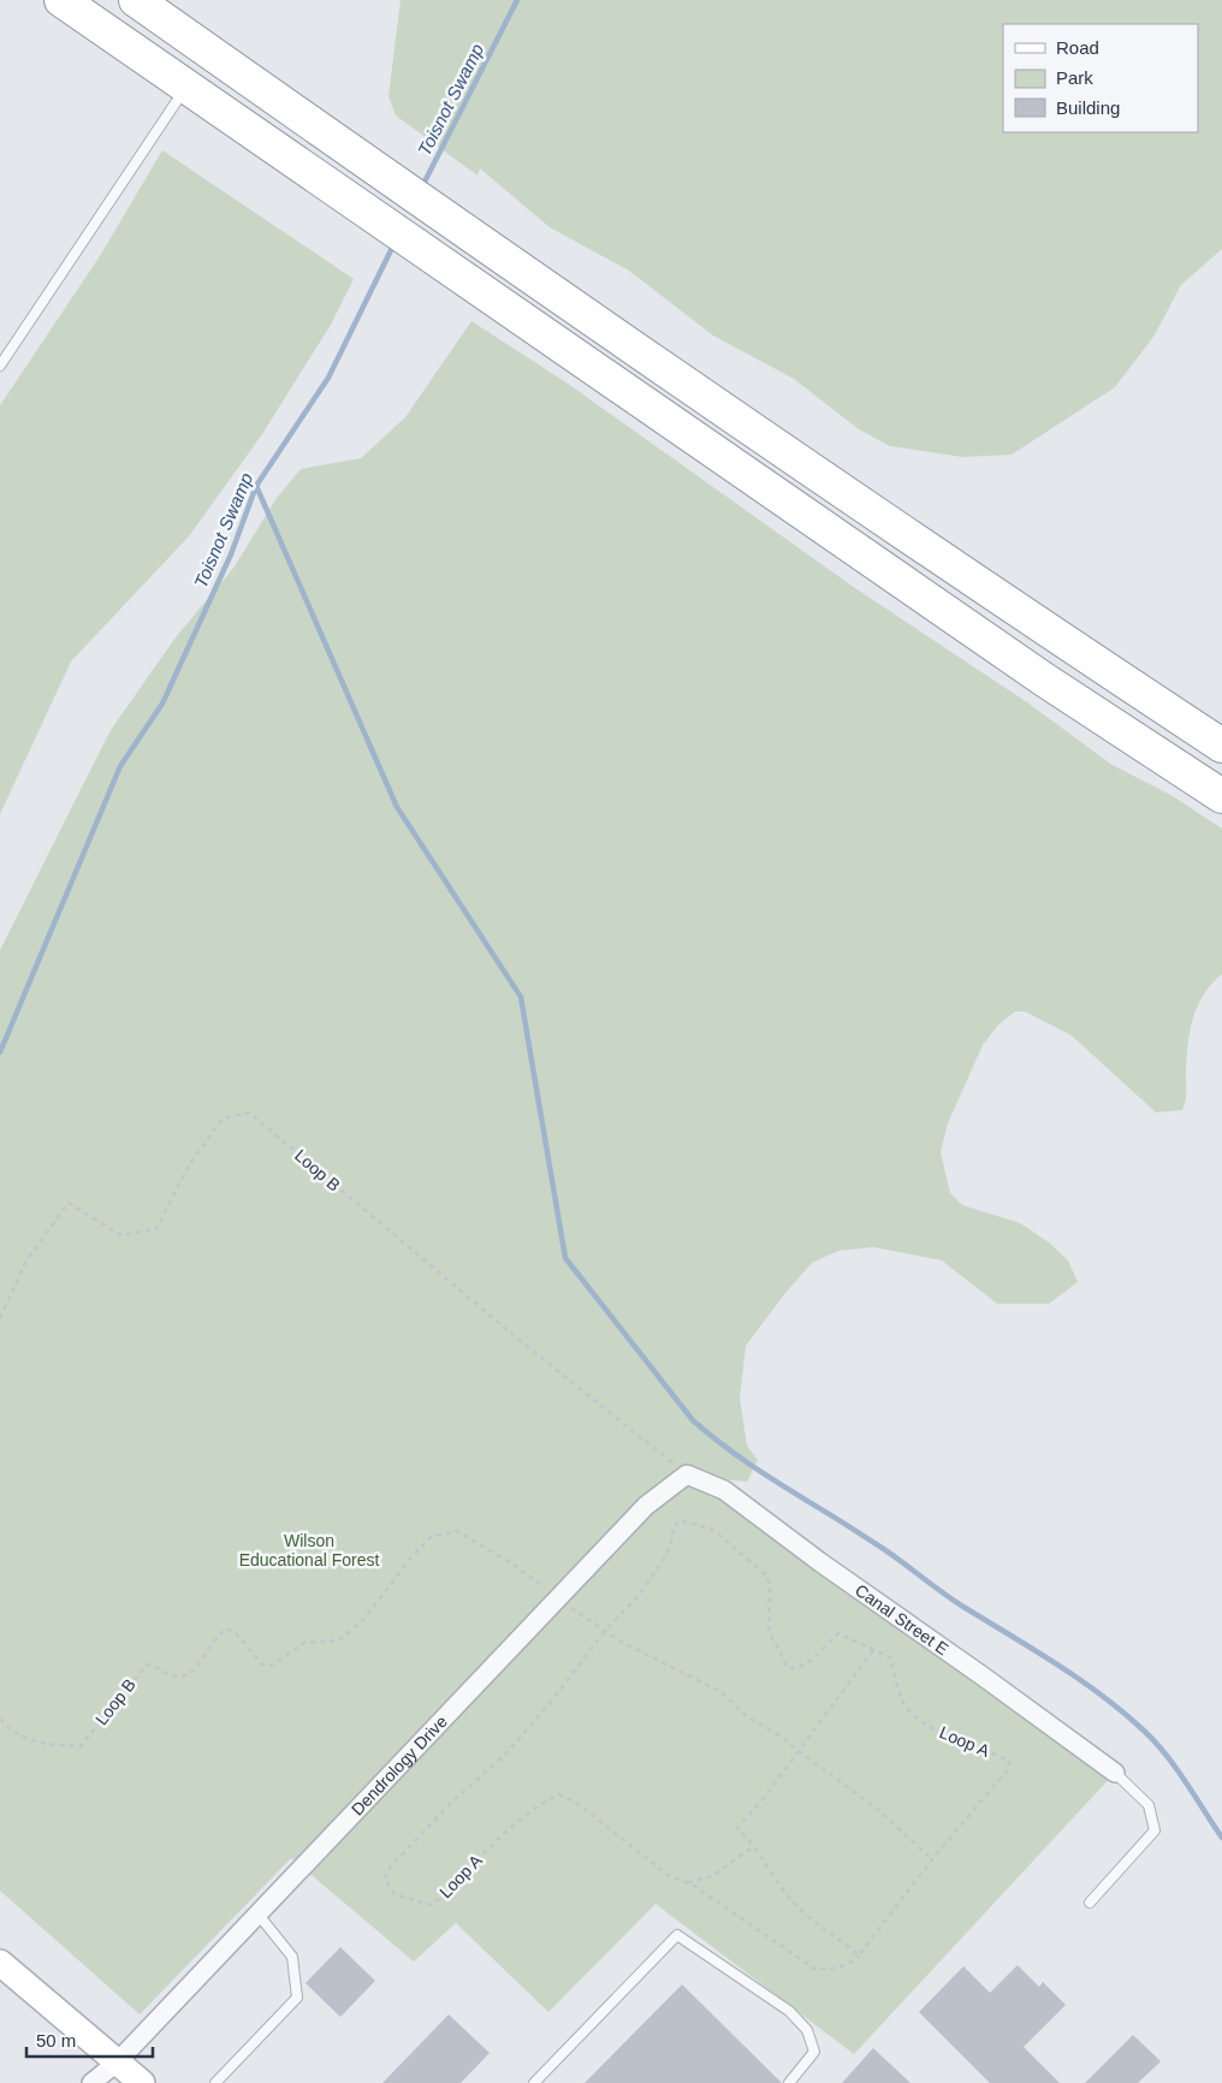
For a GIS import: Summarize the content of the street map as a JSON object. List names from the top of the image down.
{
  "streets": {
    "street": ["Canal Street E", "Dendrology Drive"],
    "path": ["Loop B", "Loop A"]
  },
  "crossings": [
    ["Loop B", "Canal Street E"],
    ["Loop B", "Dendrology Drive"],
    ["Canal Street E", "Dendrology Drive"]
  ],
  "water": ["Toisnot Swamp"],
  "parks": ["Wilson Educational Forest"],
  "legend": ["Road", "Park", "Building"],
  "scale_bar": "50 m"
}
